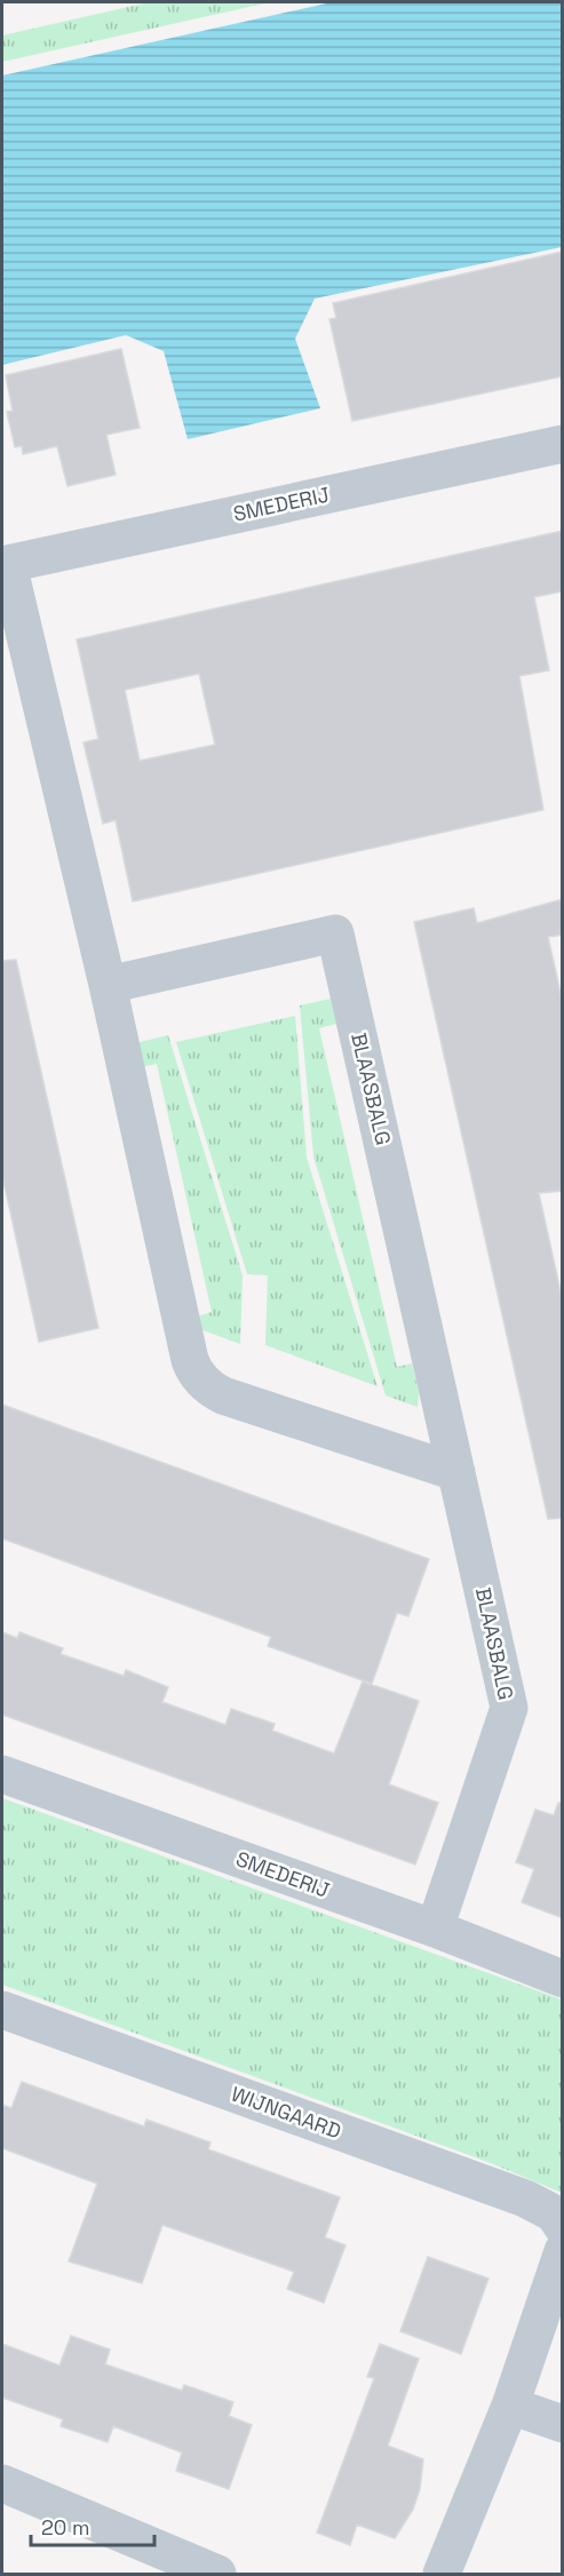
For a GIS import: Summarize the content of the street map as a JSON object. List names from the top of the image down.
{
  "streets": {
    "street": ["SMEDERIJ", "BLAASBALG", "WIJNGAARD"]
  },
  "crossings": [
    ["SMEDERIJ", "BLAASBALG"]
  ],
  "scale_bar": "20 m"
}
